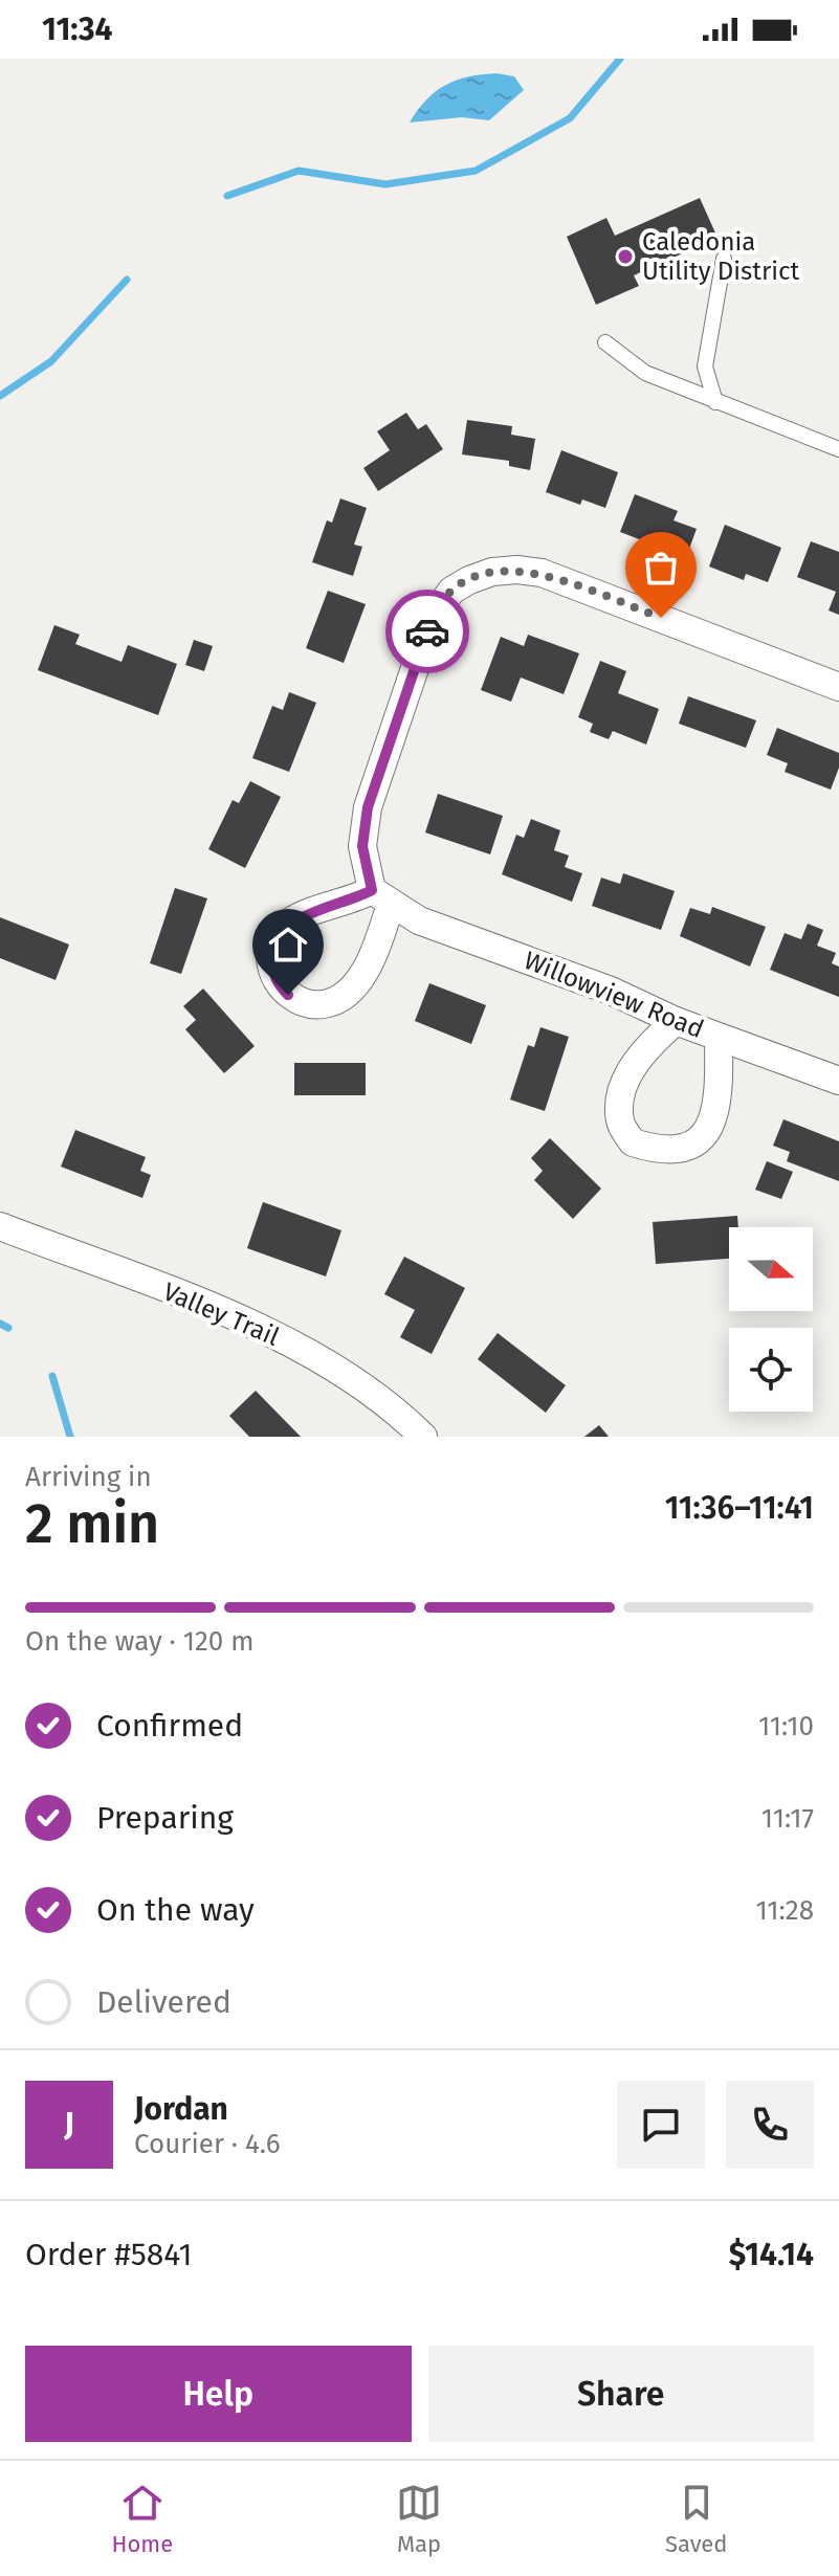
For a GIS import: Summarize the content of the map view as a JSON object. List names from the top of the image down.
{
  "streets": {
    "street": ["Willowview Road", "Valley Trail"]
  },
  "places": ["Caledonia Utility District"],
  "north": "right",
  "page": {
    "status": "11:34",
    "heading": ["2 min", "Arriving in", "11:36–11:41"],
    "panel": [
      "Jordan",
      "Courier · 4.6",
      "Order #5841",
      "$14.14"
    ],
    "bar": "On the way · 120 m",
    "list": [
      ["Confirmed", "11:10"],
      ["Preparing", "11:17"],
      ["On the way", "11:28"],
      "Delivered"
    ],
    "round": "J",
    "buttons": ["Help", "Share"],
    "tabs": ["Home", "Map", "Saved"]
  }
}
